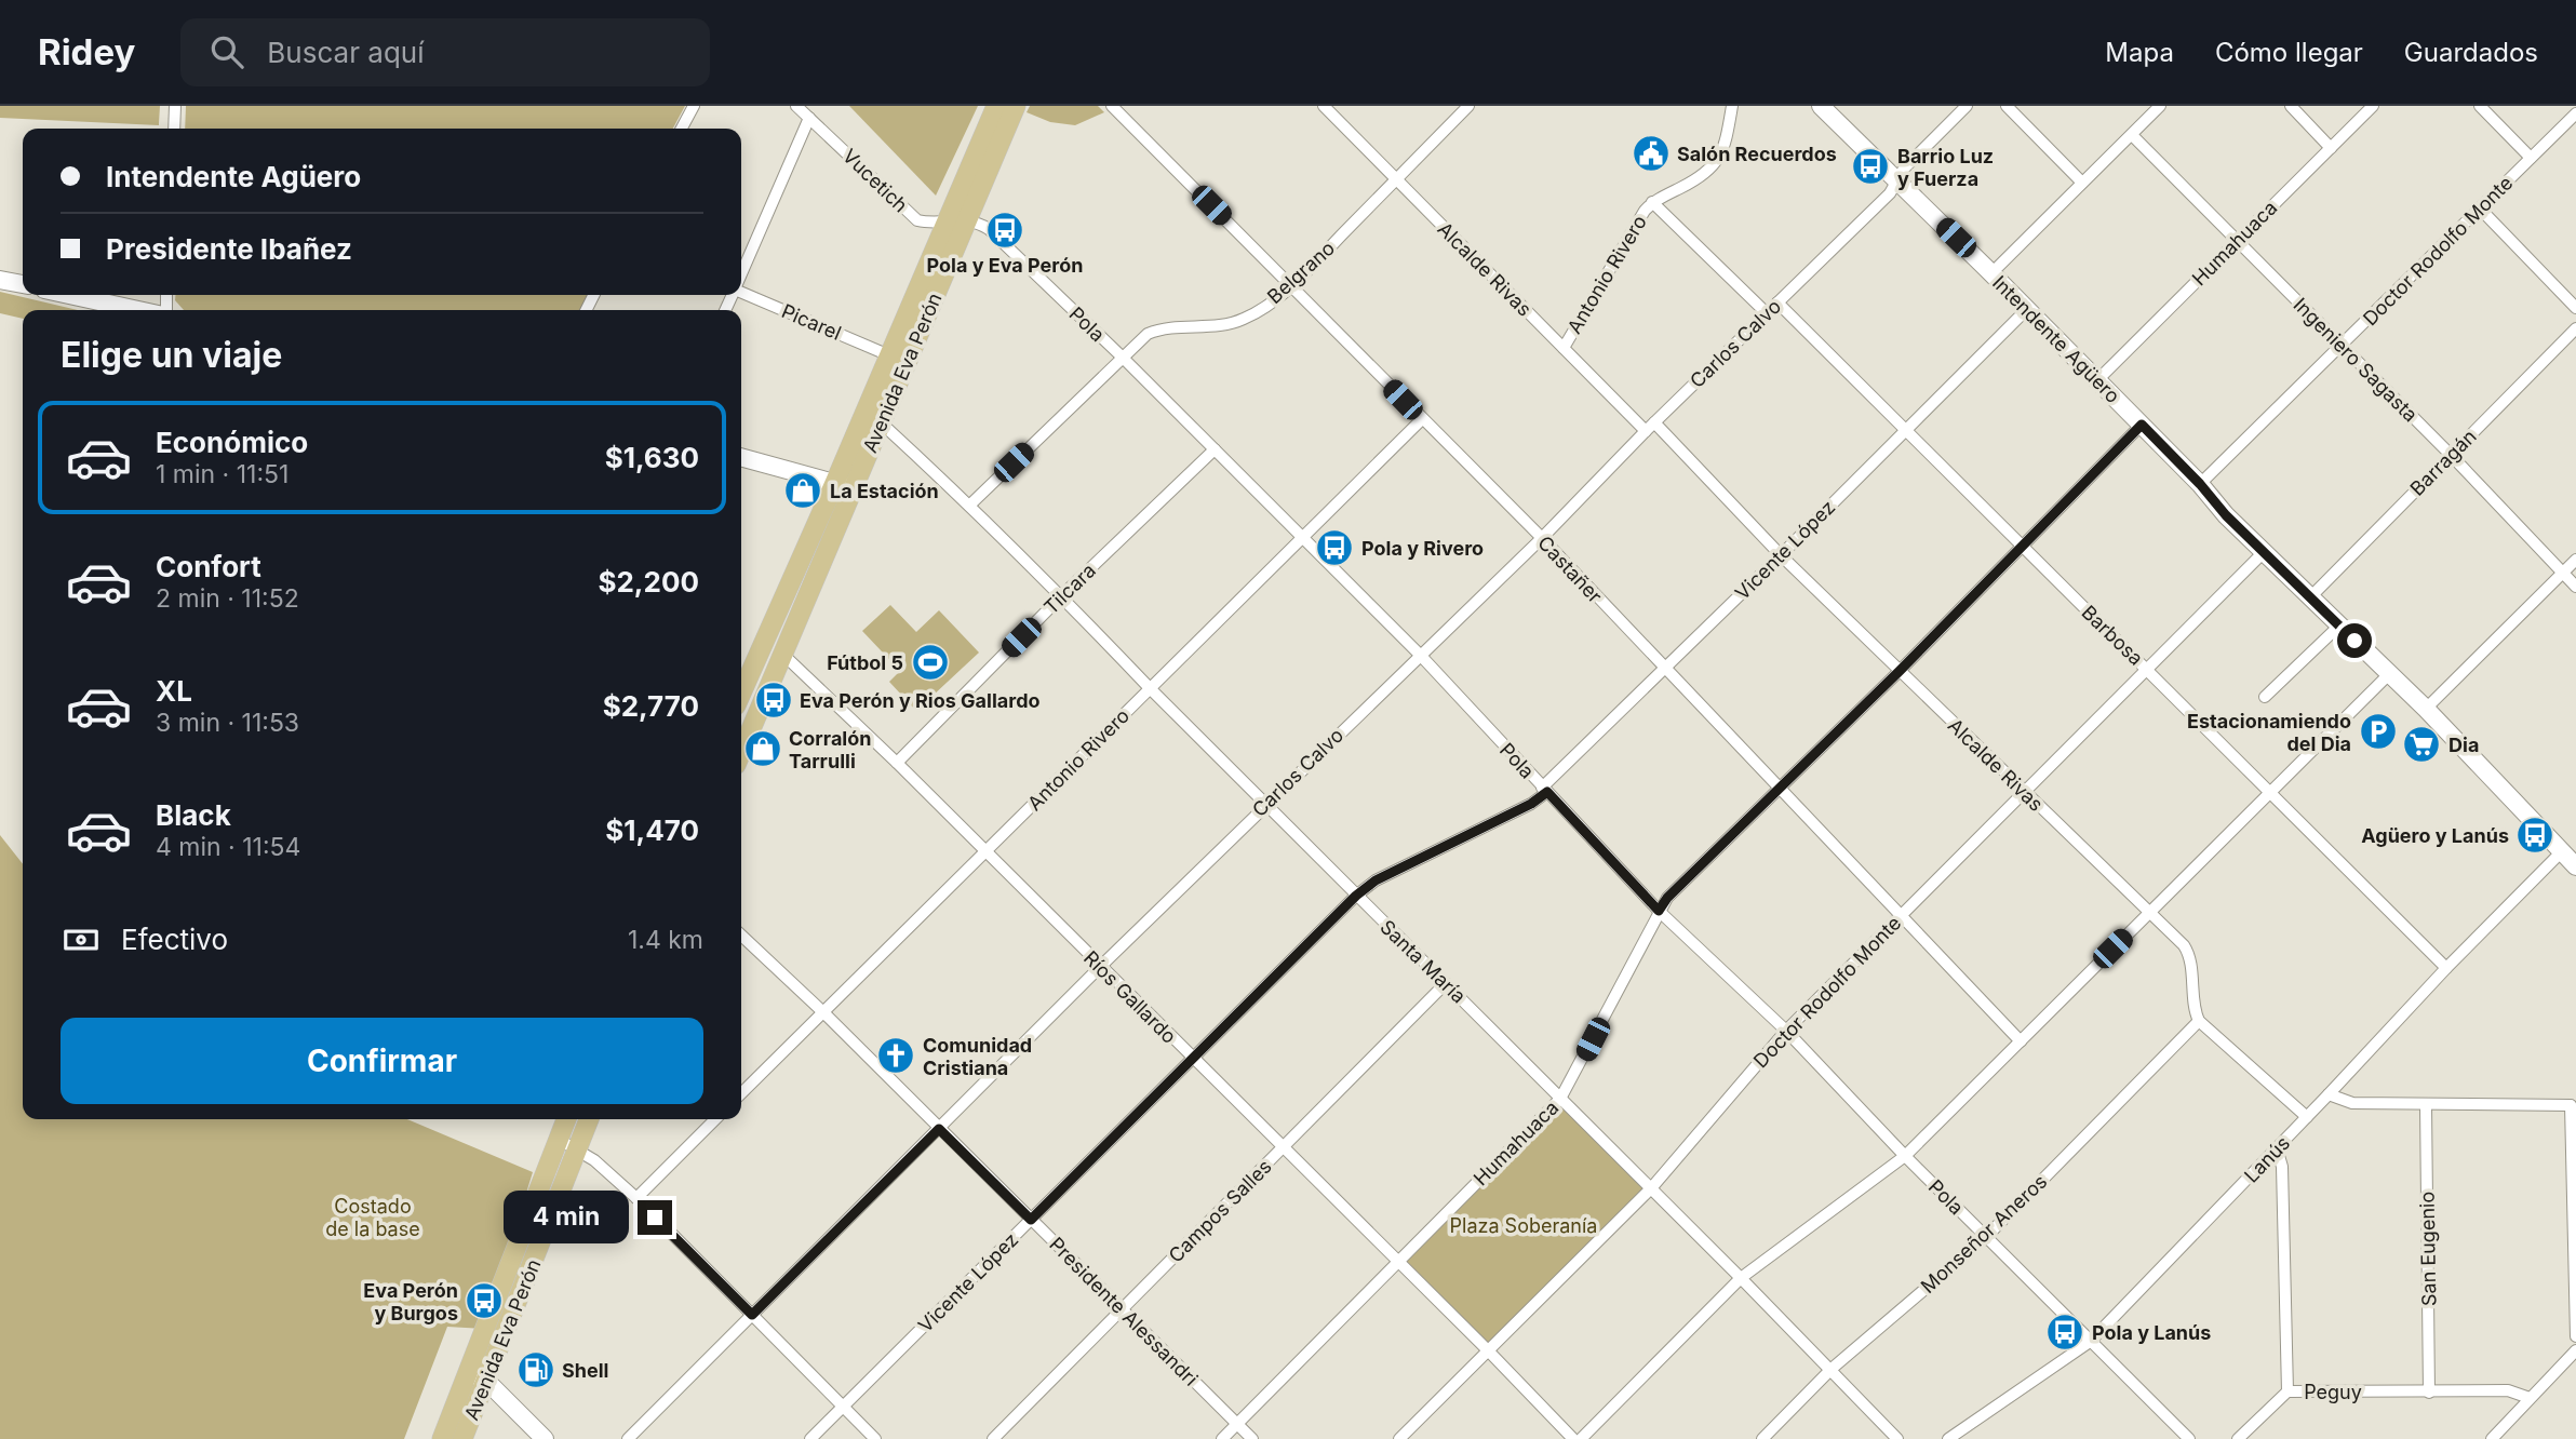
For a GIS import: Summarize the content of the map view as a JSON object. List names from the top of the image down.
{
  "streets": {
    "main road": ["Avenida Eva Perón"],
    "street": [
      "Vucetich",
      "Humahuaca",
      "Doctor Rodolfo Monte",
      "Alcalde Rivas",
      "Belgrano",
      "Antonio Rivero",
      "Picarel",
      "Pola",
      "Intendente Agüero",
      "Carlos Calvo",
      "Ingeniero Sagasta",
      "Barragán",
      "Vicente López",
      "Castañer",
      "Tilcara",
      "Barbosa",
      "Santa María",
      "Ríos Gallardo",
      "Lanús",
      "Campos Salles",
      "Monseñor Aneros",
      "San Eugenio",
      "Presidente Alessandri",
      "Peguy"
    ]
  },
  "crossings": [
    ["Vucetich", "Pola"],
    ["Vucetich", "Avenida Eva Perón"],
    ["Humahuaca", "Alcalde Rivas"],
    ["Humahuaca", "Pola"],
    ["Humahuaca", "Intendente Agüero"],
    ["Humahuaca", "Ingeniero Sagasta"],
    ["Humahuaca", "Castañer"],
    ["Humahuaca", "Barbosa"],
    ["Humahuaca", "Santa María"],
    ["Humahuaca", "Ríos Gallardo"],
    ["Humahuaca", "Presidente Alessandri"],
    ["Doctor Rodolfo Monte", "Alcalde Rivas"],
    ["Doctor Rodolfo Monte", "Pola"],
    ["Doctor Rodolfo Monte", "Intendente Agüero"],
    ["Doctor Rodolfo Monte", "Ingeniero Sagasta"],
    ["Doctor Rodolfo Monte", "Castañer"],
    ["Doctor Rodolfo Monte", "Barbosa"],
    ["Doctor Rodolfo Monte", "Santa María"],
    ["Doctor Rodolfo Monte", "Ríos Gallardo"],
    ["Alcalde Rivas", "Belgrano"],
    ["Alcalde Rivas", "Antonio Rivero"],
    ["Alcalde Rivas", "Carlos Calvo"],
    ["Alcalde Rivas", "Vicente López"],
    ["Alcalde Rivas", "Monseñor Aneros"],
    ["Belgrano", "Pola"],
    ["Belgrano", "Castañer"],
    ["Belgrano", "Santa María"],
    ["Antonio Rivero", "Pola"],
    ["Antonio Rivero", "Castañer"],
    ["Antonio Rivero", "Santa María"],
    ["Antonio Rivero", "Ríos Gallardo"],
    ["Antonio Rivero", "Presidente Alessandri"],
    ["Picarel", "Avenida Eva Perón"],
    ["Pola", "Carlos Calvo"],
    ["Pola", "Avenida Eva Perón"],
    ["Pola", "Vicente López"],
    ["Pola", "Tilcara"],
    ["Pola", "Lanús"],
    ["Pola", "Monseñor Aneros"],
    ["Intendente Agüero", "Carlos Calvo"],
    ["Intendente Agüero", "Barragán"],
    ["Intendente Agüero", "Vicente López"],
    ["Intendente Agüero", "Lanús"],
    ["Carlos Calvo", "Castañer"],
    ["Carlos Calvo", "Barbosa"],
    ["Carlos Calvo", "Santa María"],
    ["Carlos Calvo", "Ríos Gallardo"],
    ["Carlos Calvo", "Presidente Alessandri"],
    ["Ingeniero Sagasta", "Barragán"],
    ["Avenida Eva Perón", "Santa María"],
    ["Avenida Eva Perón", "Ríos Gallardo"],
    ["Vicente López", "Castañer"],
    ["Vicente López", "Barbosa"],
    ["Vicente López", "Santa María"],
    ["Vicente López", "Ríos Gallardo"],
    ["Vicente López", "Presidente Alessandri"],
    ["Tilcara", "Santa María"],
    ["Tilcara", "Ríos Gallardo"],
    ["Barbosa", "Lanús"],
    ["Santa María", "Campos Salles"],
    ["Santa María", "Monseñor Aneros"],
    ["Ríos Gallardo", "Campos Salles"],
    ["Lanús", "Peguy"],
    ["Campos Salles", "Presidente Alessandri"],
    ["San Eugenio", "Peguy"]
  ],
  "parks": ["Costado de la base", "Plaza Soberanía"],
  "places": {
    "public building": ["Salón Recuerdos"],
    "bus stop": [
      "Barrio Luz y Fuerza",
      "Pola y Eva Perón",
      "Pola y Rivero",
      "Eva Perón y Rios Gallardo",
      "Agüero y Lanús",
      "Eva Perón y Burgos",
      "Pola y Lanús"
    ],
    "shop": ["La Estación", "Corralón Tarrulli"],
    "sports": ["Fútbol 5"],
    "parking": ["Estacionamiendo del Dia"],
    "supermarket": ["Dia"],
    "church": ["Comunidad Cristiana"],
    "fuel station": ["Shell"]
  },
  "page": {
    "header": "Ridey",
    "search": "Buscar aquí",
    "nav": ["Mapa", "Cómo llegar", "Guardados"],
    "banner": ["Intendente Agüero", "Presidente Ibañez"],
    "heading": "Elige un viaje",
    "list": [
      {
        "name": "Económico",
        "note": "1 min · 11:51",
        "value": "$1,630"
      },
      {
        "name": "Confort",
        "note": "2 min · 11:52",
        "value": "$2,200"
      },
      {
        "name": "XL",
        "note": "3 min · 11:53",
        "value": "$2,770"
      },
      {
        "name": "Black",
        "note": "4 min · 11:54",
        "value": "$1,470"
      }
    ],
    "pay": ["Efectivo", "1.4 km"],
    "buttons": "Confirmar",
    "bubble": "4 min"
  }
}
